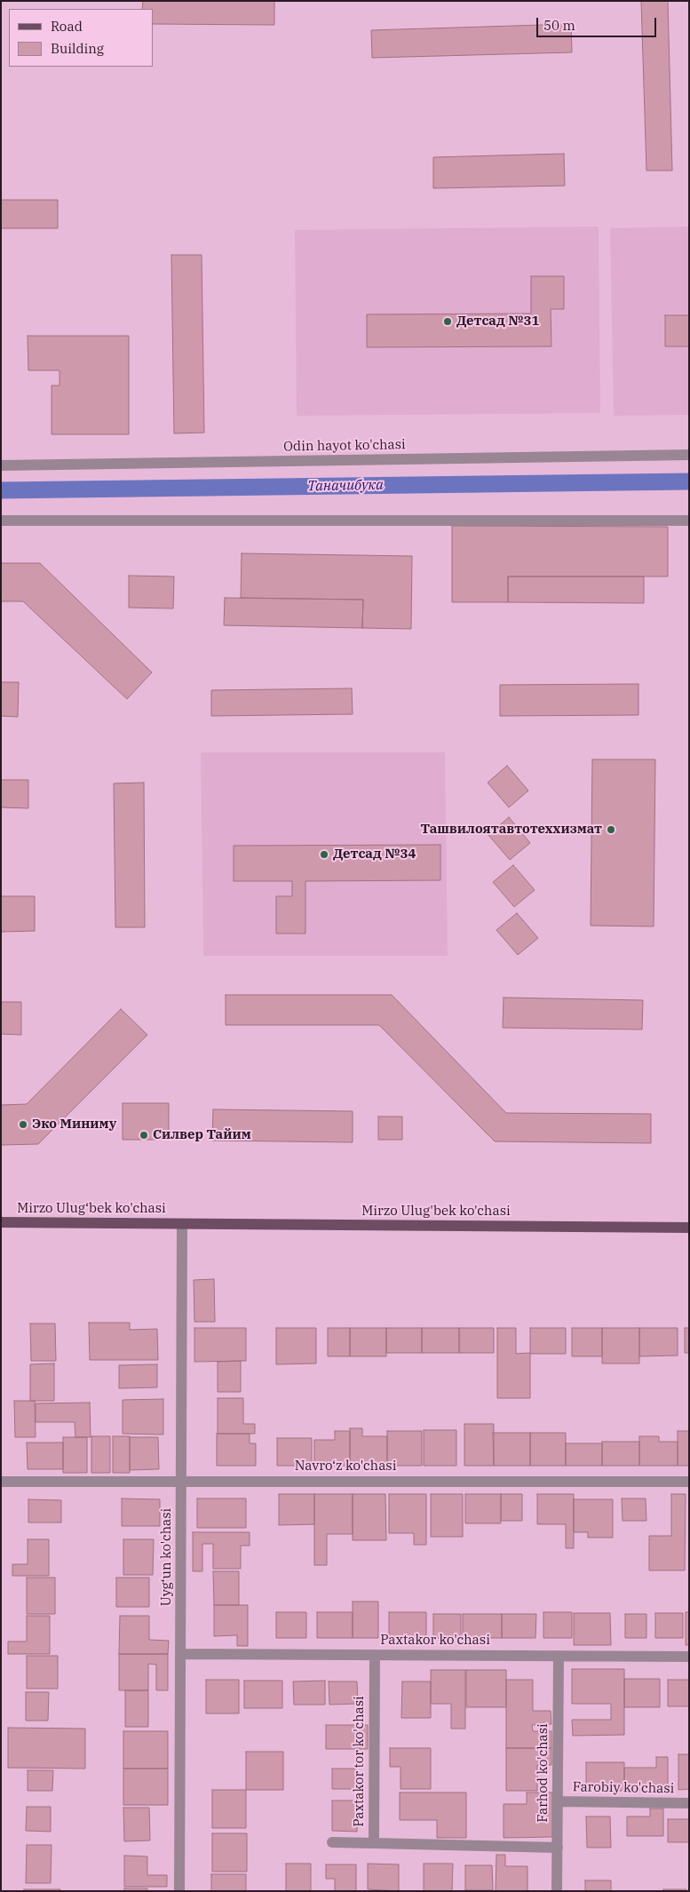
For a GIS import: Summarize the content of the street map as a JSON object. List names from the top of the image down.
{
  "streets": {
    "main road": ["Mirzo Ulug‘bek ko'chasi", "Mirzo Ulug'bek ko'chasi"],
    "street": [
      "Odin hayot ko'chasi",
      "Navro‘z ko'chasi",
      "Uyg‘un ko'chasi",
      "Paxtakor ko'chasi",
      "Paxtakor tor ko'chasi",
      "Farhod ko'chasi",
      "Farobiy ko'chasi"
    ]
  },
  "crossings": [
    ["Mirzo Ulug‘bek ko'chasi", "Mirzo Ulug'bek ko'chasi"],
    ["Mirzo Ulug‘bek ko'chasi", "Uyg‘un ko'chasi"],
    ["Mirzo Ulug'bek ko'chasi", "Uyg‘un ko'chasi"],
    ["Navro‘z ko'chasi", "Uyg‘un ko'chasi"],
    ["Uyg‘un ko'chasi", "Paxtakor ko'chasi"],
    ["Paxtakor ko'chasi", "Paxtakor tor ko'chasi"],
    ["Paxtakor ko'chasi", "Farhod ko'chasi"],
    ["Paxtakor tor ko'chasi", "Farhod ko'chasi"],
    ["Farhod ko'chasi", "Farobiy ko'chasi"]
  ],
  "water": ["Таначибука"],
  "places": [
    "Детсад №31",
    "Ташвилоятавтотеххизмат",
    "Детсад №34",
    "Эко Миниму",
    "Силвер Тайим"
  ],
  "legend": ["Road", "Building"],
  "scale_bar": "50 m"
}
